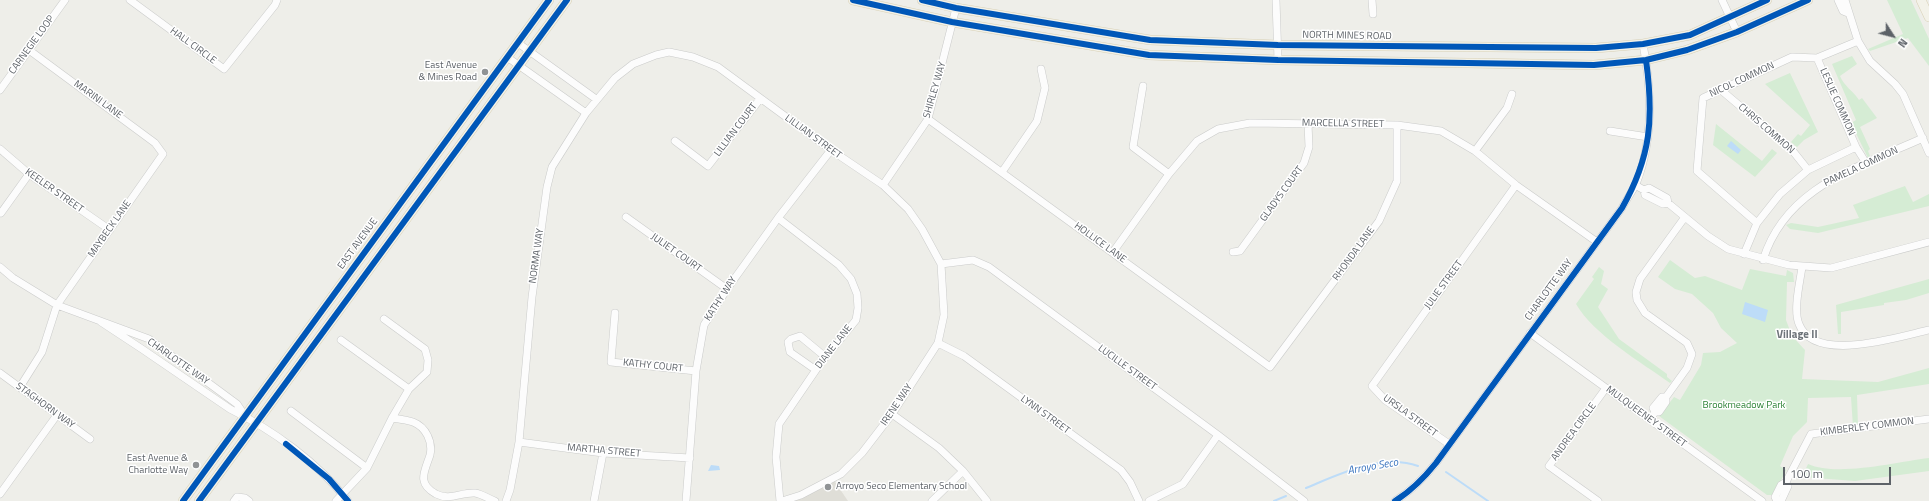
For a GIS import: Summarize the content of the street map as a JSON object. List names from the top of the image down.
{
  "streets": {
    "main road": ["NORTH MINES ROAD", "EAST AVENUE"],
    "street": [
      "CARNEGIE LOOP",
      "HALL CIRCLE",
      "NICOL COMMON",
      "SHIRLEY WAY",
      "MARINI LANE",
      "LESLIE COMMON",
      "MARCELLA STREET",
      "CHRIS COMMON",
      "LILLIAN COURT",
      "LILLIAN STREET",
      "PAMELA COMMON",
      "KEELER STREET",
      "GLADYS COURT",
      "MAYBECK LANE",
      "HOLLICE LANE",
      "JULIET COURT",
      "RHONDA LANE",
      "NORMA WAY",
      "JULIE STREET",
      "CHARLOTTE WAY",
      "KATHY WAY",
      "DIANE LANE",
      "KATHY COURT",
      "LUCILLE STREET",
      "IRENE WAY",
      "STAGHORN WAY",
      "LYNN STREET",
      "URSLA STREET",
      "MULQUEENEY STREET",
      "KIMBERLEY COMMON",
      "ANDREA CIRCLE",
      "MARTHA STREET"
    ]
  },
  "crossings": [
    ["NORTH MINES ROAD", "SHIRLEY WAY"],
    ["NORTH MINES ROAD", "CHARLOTTE WAY"],
    ["CARNEGIE LOOP", "MARINI LANE"],
    ["NICOL COMMON", "LESLIE COMMON"],
    ["NICOL COMMON", "CHRIS COMMON"],
    ["SHIRLEY WAY", "LILLIAN STREET"],
    ["SHIRLEY WAY", "HOLLICE LANE"],
    ["MARINI LANE", "MAYBECK LANE"],
    ["LESLIE COMMON", "PAMELA COMMON"],
    ["MARCELLA STREET", "GLADYS COURT"],
    ["MARCELLA STREET", "HOLLICE LANE"],
    ["MARCELLA STREET", "RHONDA LANE"],
    ["MARCELLA STREET", "JULIE STREET"],
    ["MARCELLA STREET", "CHARLOTTE WAY"],
    ["LILLIAN COURT", "LILLIAN STREET"],
    ["LILLIAN STREET", "NORMA WAY"],
    ["LILLIAN STREET", "KATHY WAY"],
    ["LILLIAN STREET", "LUCILLE STREET"],
    ["LILLIAN STREET", "IRENE WAY"],
    ["KEELER STREET", "MAYBECK LANE"],
    ["MAYBECK LANE", "CHARLOTTE WAY"],
    ["MAYBECK LANE", "STAGHORN WAY"],
    ["HOLLICE LANE", "RHONDA LANE"],
    ["EAST AVENUE", "CHARLOTTE WAY"],
    ["JULIET COURT", "KATHY WAY"],
    ["NORMA WAY", "MARTHA STREET"],
    ["JULIE STREET", "URSLA STREET"],
    ["CHARLOTTE WAY", "URSLA STREET"],
    ["CHARLOTTE WAY", "MULQUEENEY STREET"],
    ["KATHY WAY", "DIANE LANE"],
    ["KATHY WAY", "KATHY COURT"],
    ["KATHY WAY", "MARTHA STREET"],
    ["DIANE LANE", "IRENE WAY"],
    ["LUCILLE STREET", "IRENE WAY"],
    ["IRENE WAY", "LYNN STREET"],
    ["MULQUEENEY STREET", "ANDREA CIRCLE"]
  ],
  "districts": ["Village II"],
  "water": ["Arroyo Seco"],
  "parks": ["Brookmeadow Park"],
  "places": ["East Avenue & Mines Road", "East Avenue & Charlotte Way", "Arroyo Seco Elementary School"],
  "scale_bar": "100 m",
  "north": "bottom right"
}
